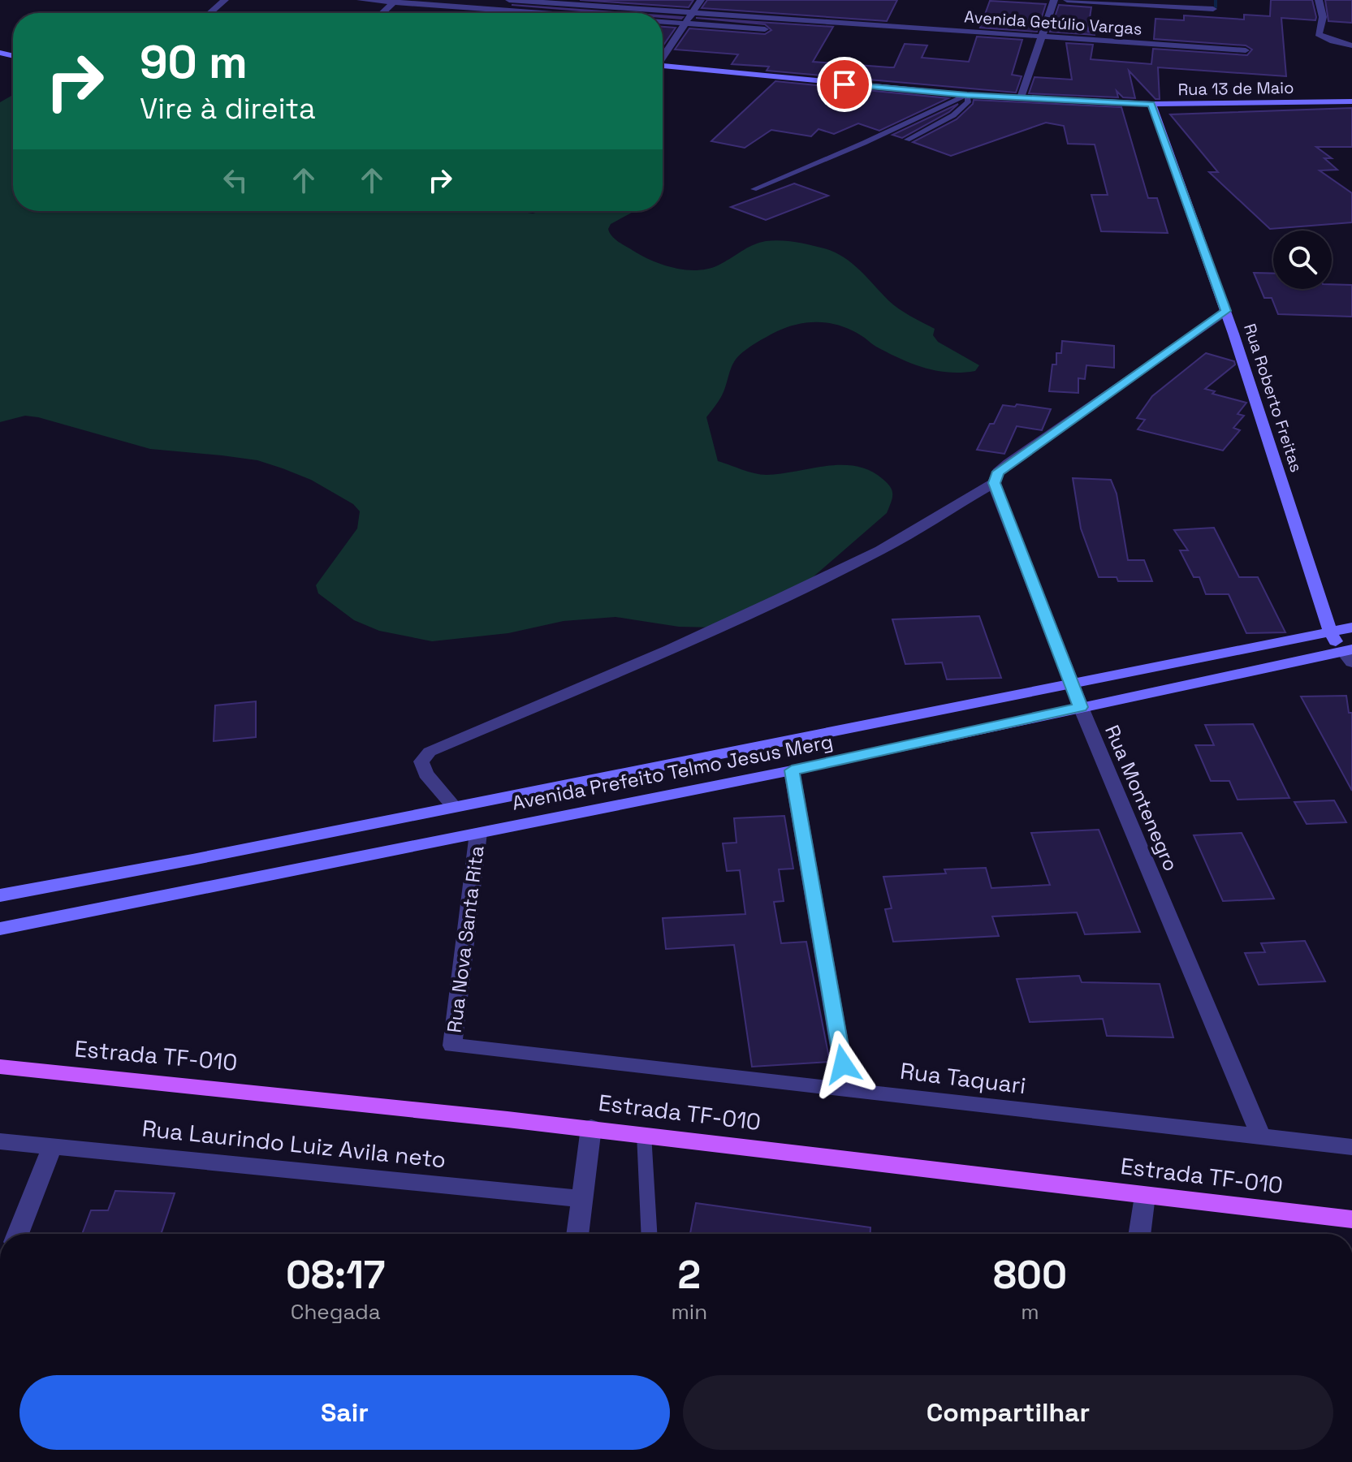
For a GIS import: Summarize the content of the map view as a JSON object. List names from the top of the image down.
{
  "streets": {
    "main road": [
      "Rua 13 de Maio",
      "Rua Roberto Freitas",
      "Avenida Prefeito Telmo Jesus Merg",
      "Estrada TF-010"
    ],
    "street": [
      "Avenida Getúlio Vargas",
      "Rua Montenegro",
      "Rua Nova Santa Rita",
      "Rua Taquari",
      "Rua Laurindo Luiz Avila neto"
    ]
  },
  "crossings": [
    ["Rua 13 de Maio", "Rua Roberto Freitas"],
    ["Rua Roberto Freitas", "Avenida Prefeito Telmo Jesus Merg"],
    ["Avenida Prefeito Telmo Jesus Merg", "Rua Montenegro"],
    ["Avenida Prefeito Telmo Jesus Merg", "Rua Nova Santa Rita"],
    ["Rua Montenegro", "Rua Taquari"],
    ["Rua Nova Santa Rita", "Rua Taquari"]
  ],
  "page": {
    "turn": ["90 m", "Vire à direita"],
    "eta": [
      "08:17",
      "Chegada",
      "2",
      "min",
      "800",
      "m"
    ],
    "buttons": ["Sair", "Compartilhar"]
  }
}
